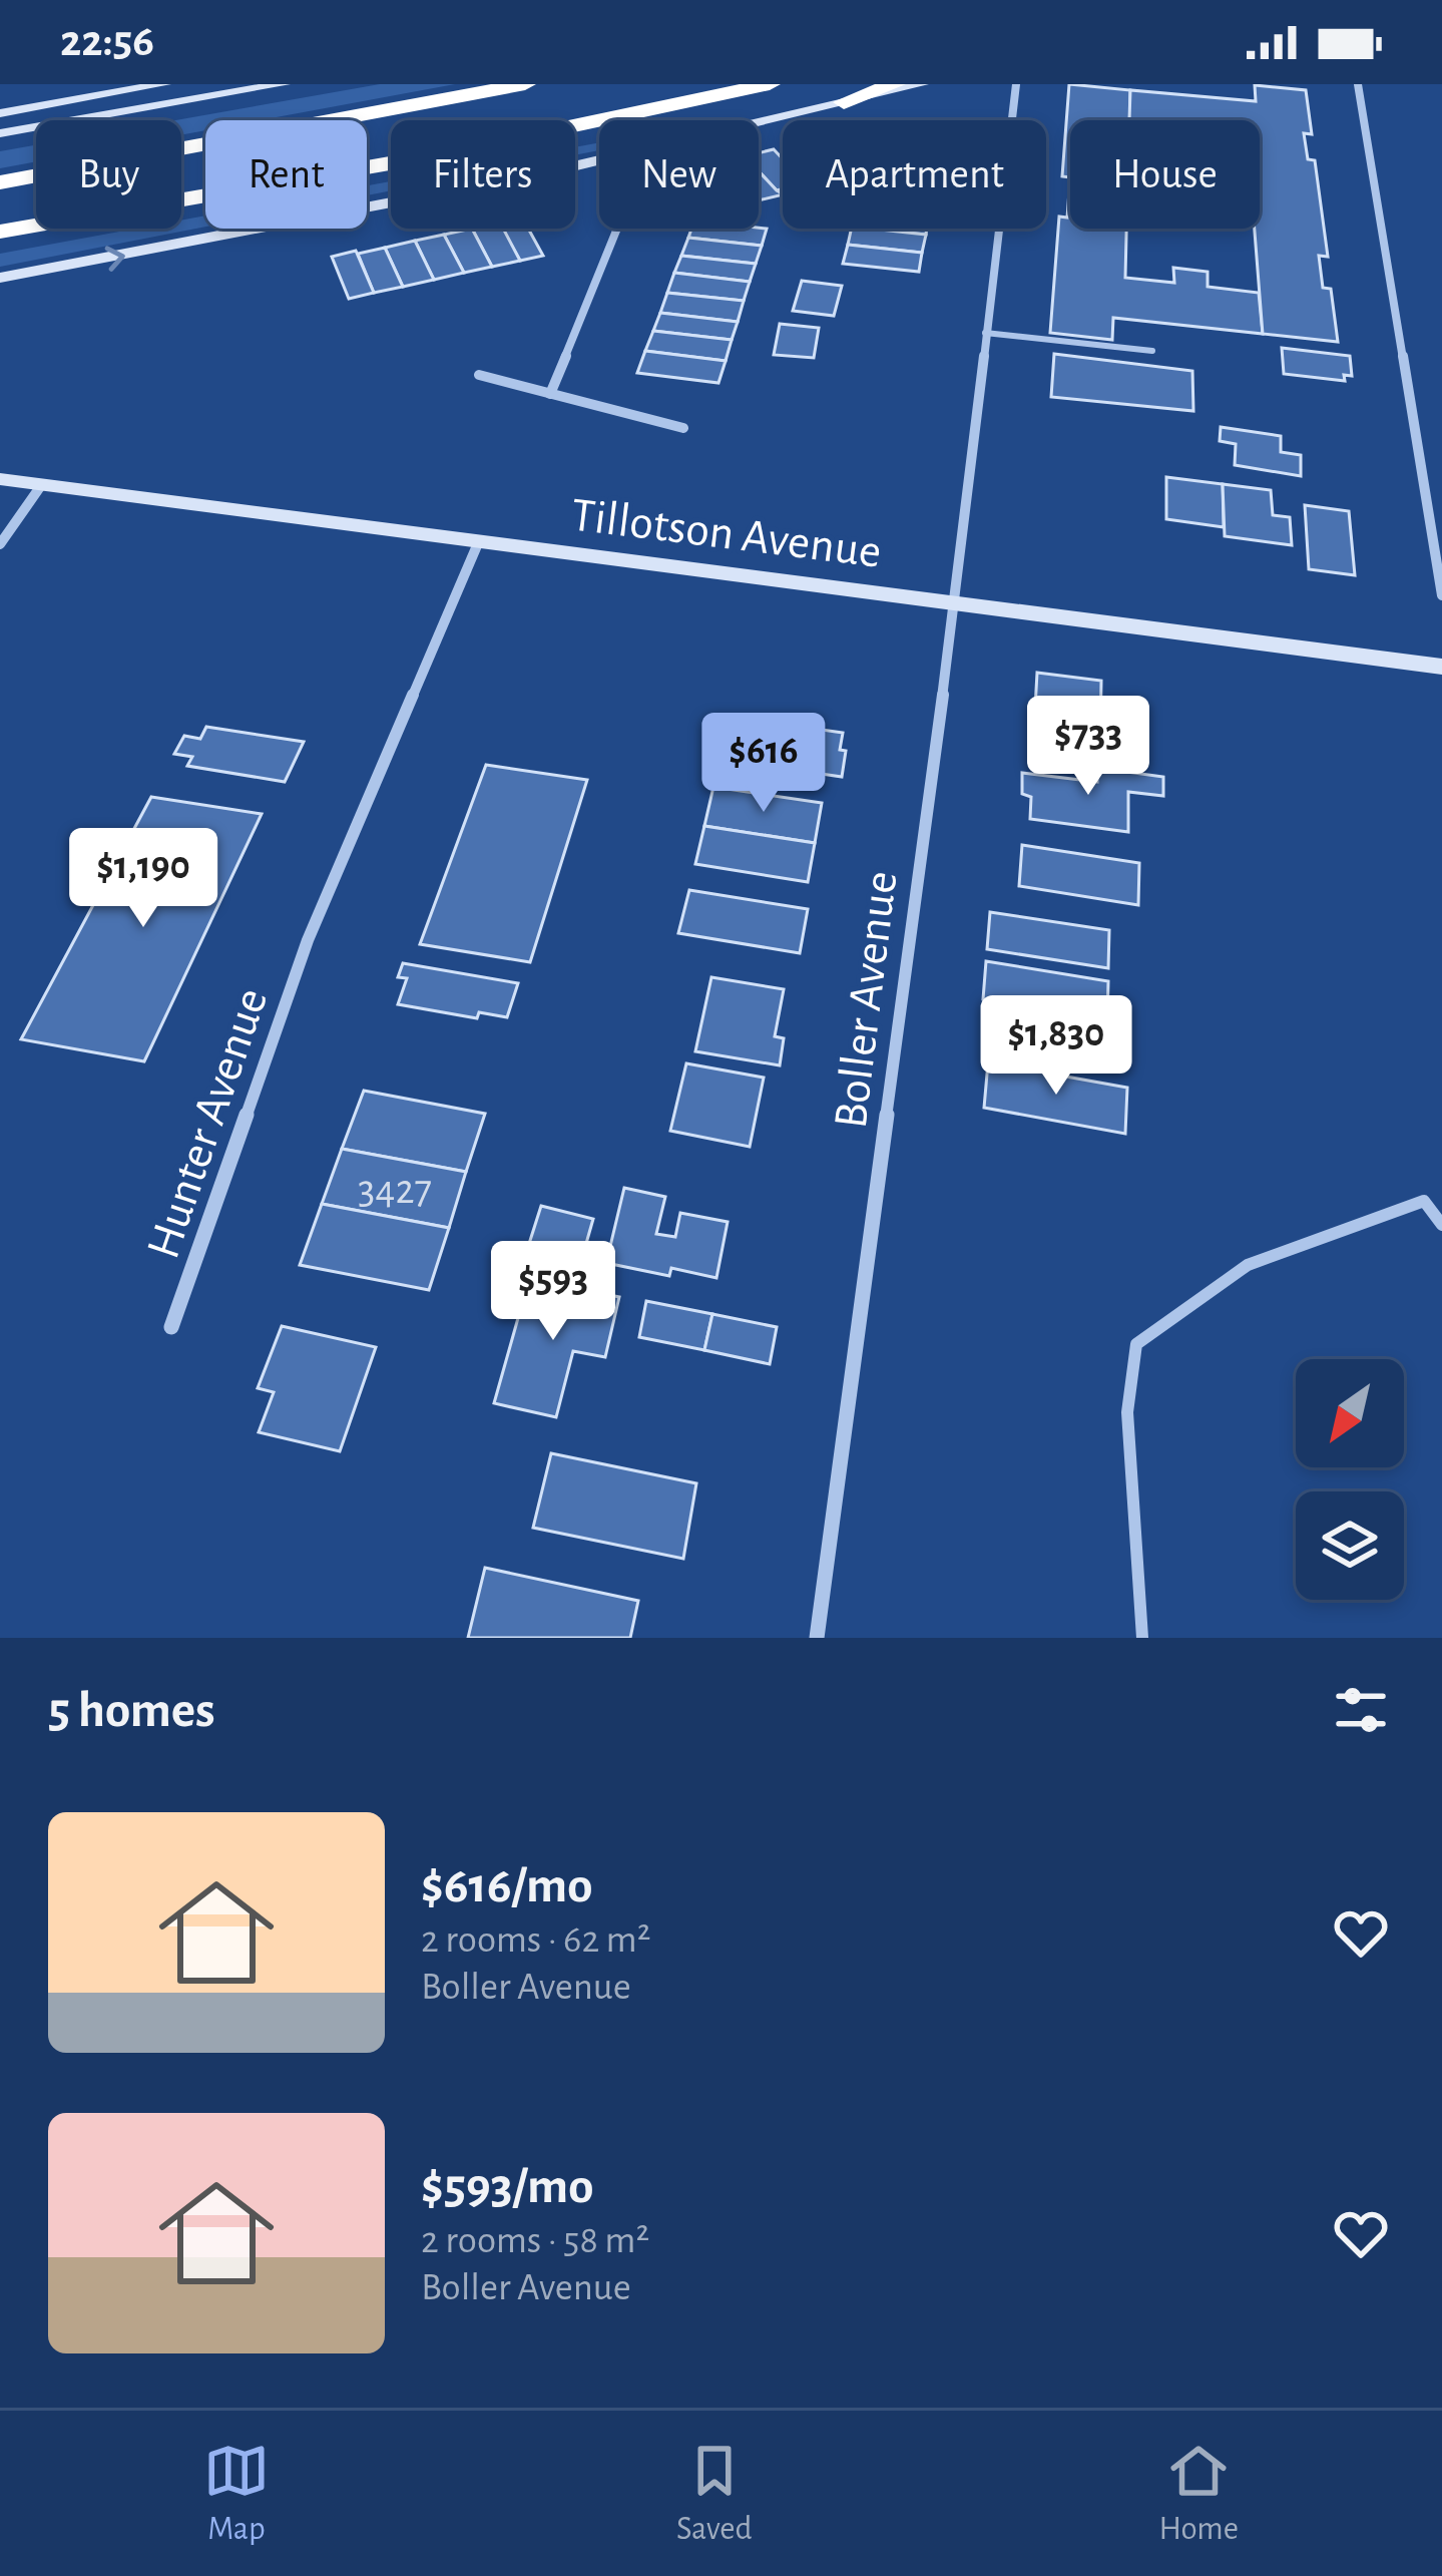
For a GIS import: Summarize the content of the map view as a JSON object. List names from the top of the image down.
{
  "streets": {
    "main road": ["Tillotson Avenue"],
    "street": ["Boller Avenue", "Hunter Avenue"]
  },
  "crossings": [
    ["Tillotson Avenue", "Boller Avenue"],
    ["Tillotson Avenue", "Hunter Avenue"]
  ],
  "house_numbers": ["3427"],
  "north": "bottom left",
  "page": {
    "status": "22:56",
    "chip": [
      "Buy",
      "Rent",
      "Filters",
      "New",
      "Apartment",
      "House"
    ],
    "price": [
      "$733",
      "$616",
      "$1,190",
      "$1,830",
      "$593"
    ],
    "heading": "5 homes",
    "list": [
      {
        "name": "$616/mo",
        "note": "2 rooms · 62 m² · Boller Avenue"
      },
      {
        "name": "$593/mo",
        "note": "2 rooms · 58 m² · Boller Avenue"
      }
    ],
    "tabs": ["Map", "Saved", "Home"]
  }
}
